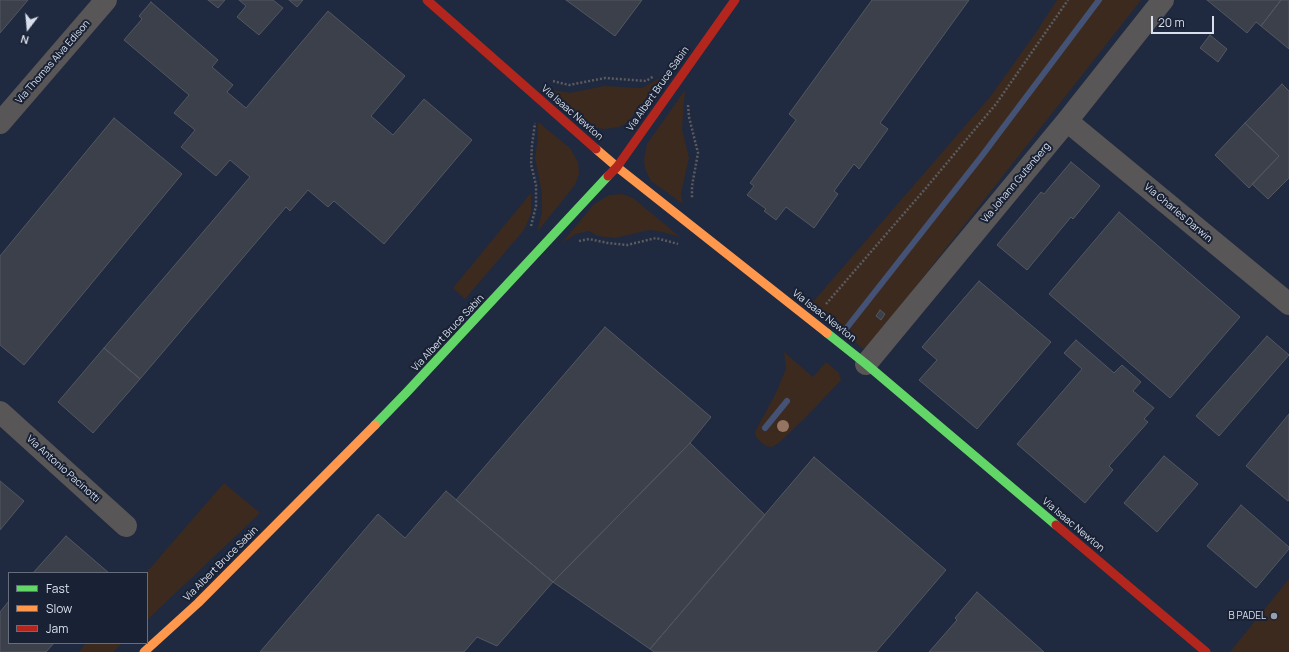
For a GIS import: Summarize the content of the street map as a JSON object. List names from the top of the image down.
{
  "streets": {
    "street": [
      "Via Thomas Alva Edison",
      "Via Albert Bruce Sabin",
      "Via Isaac Newton",
      "Via Johann Gutenberg",
      "Via Charles Darwin",
      "Via Antonio Pacinotti"
    ]
  },
  "crossings": [
    ["Via Albert Bruce Sabin", "Via Isaac Newton"],
    ["Via Isaac Newton", "Via Johann Gutenberg"],
    ["Via Johann Gutenberg", "Via Charles Darwin"]
  ],
  "places": ["B PADEL"],
  "legend": ["Fast", "Slow", "Jam"],
  "scale_bar": "20 m",
  "north": "bottom"
}
